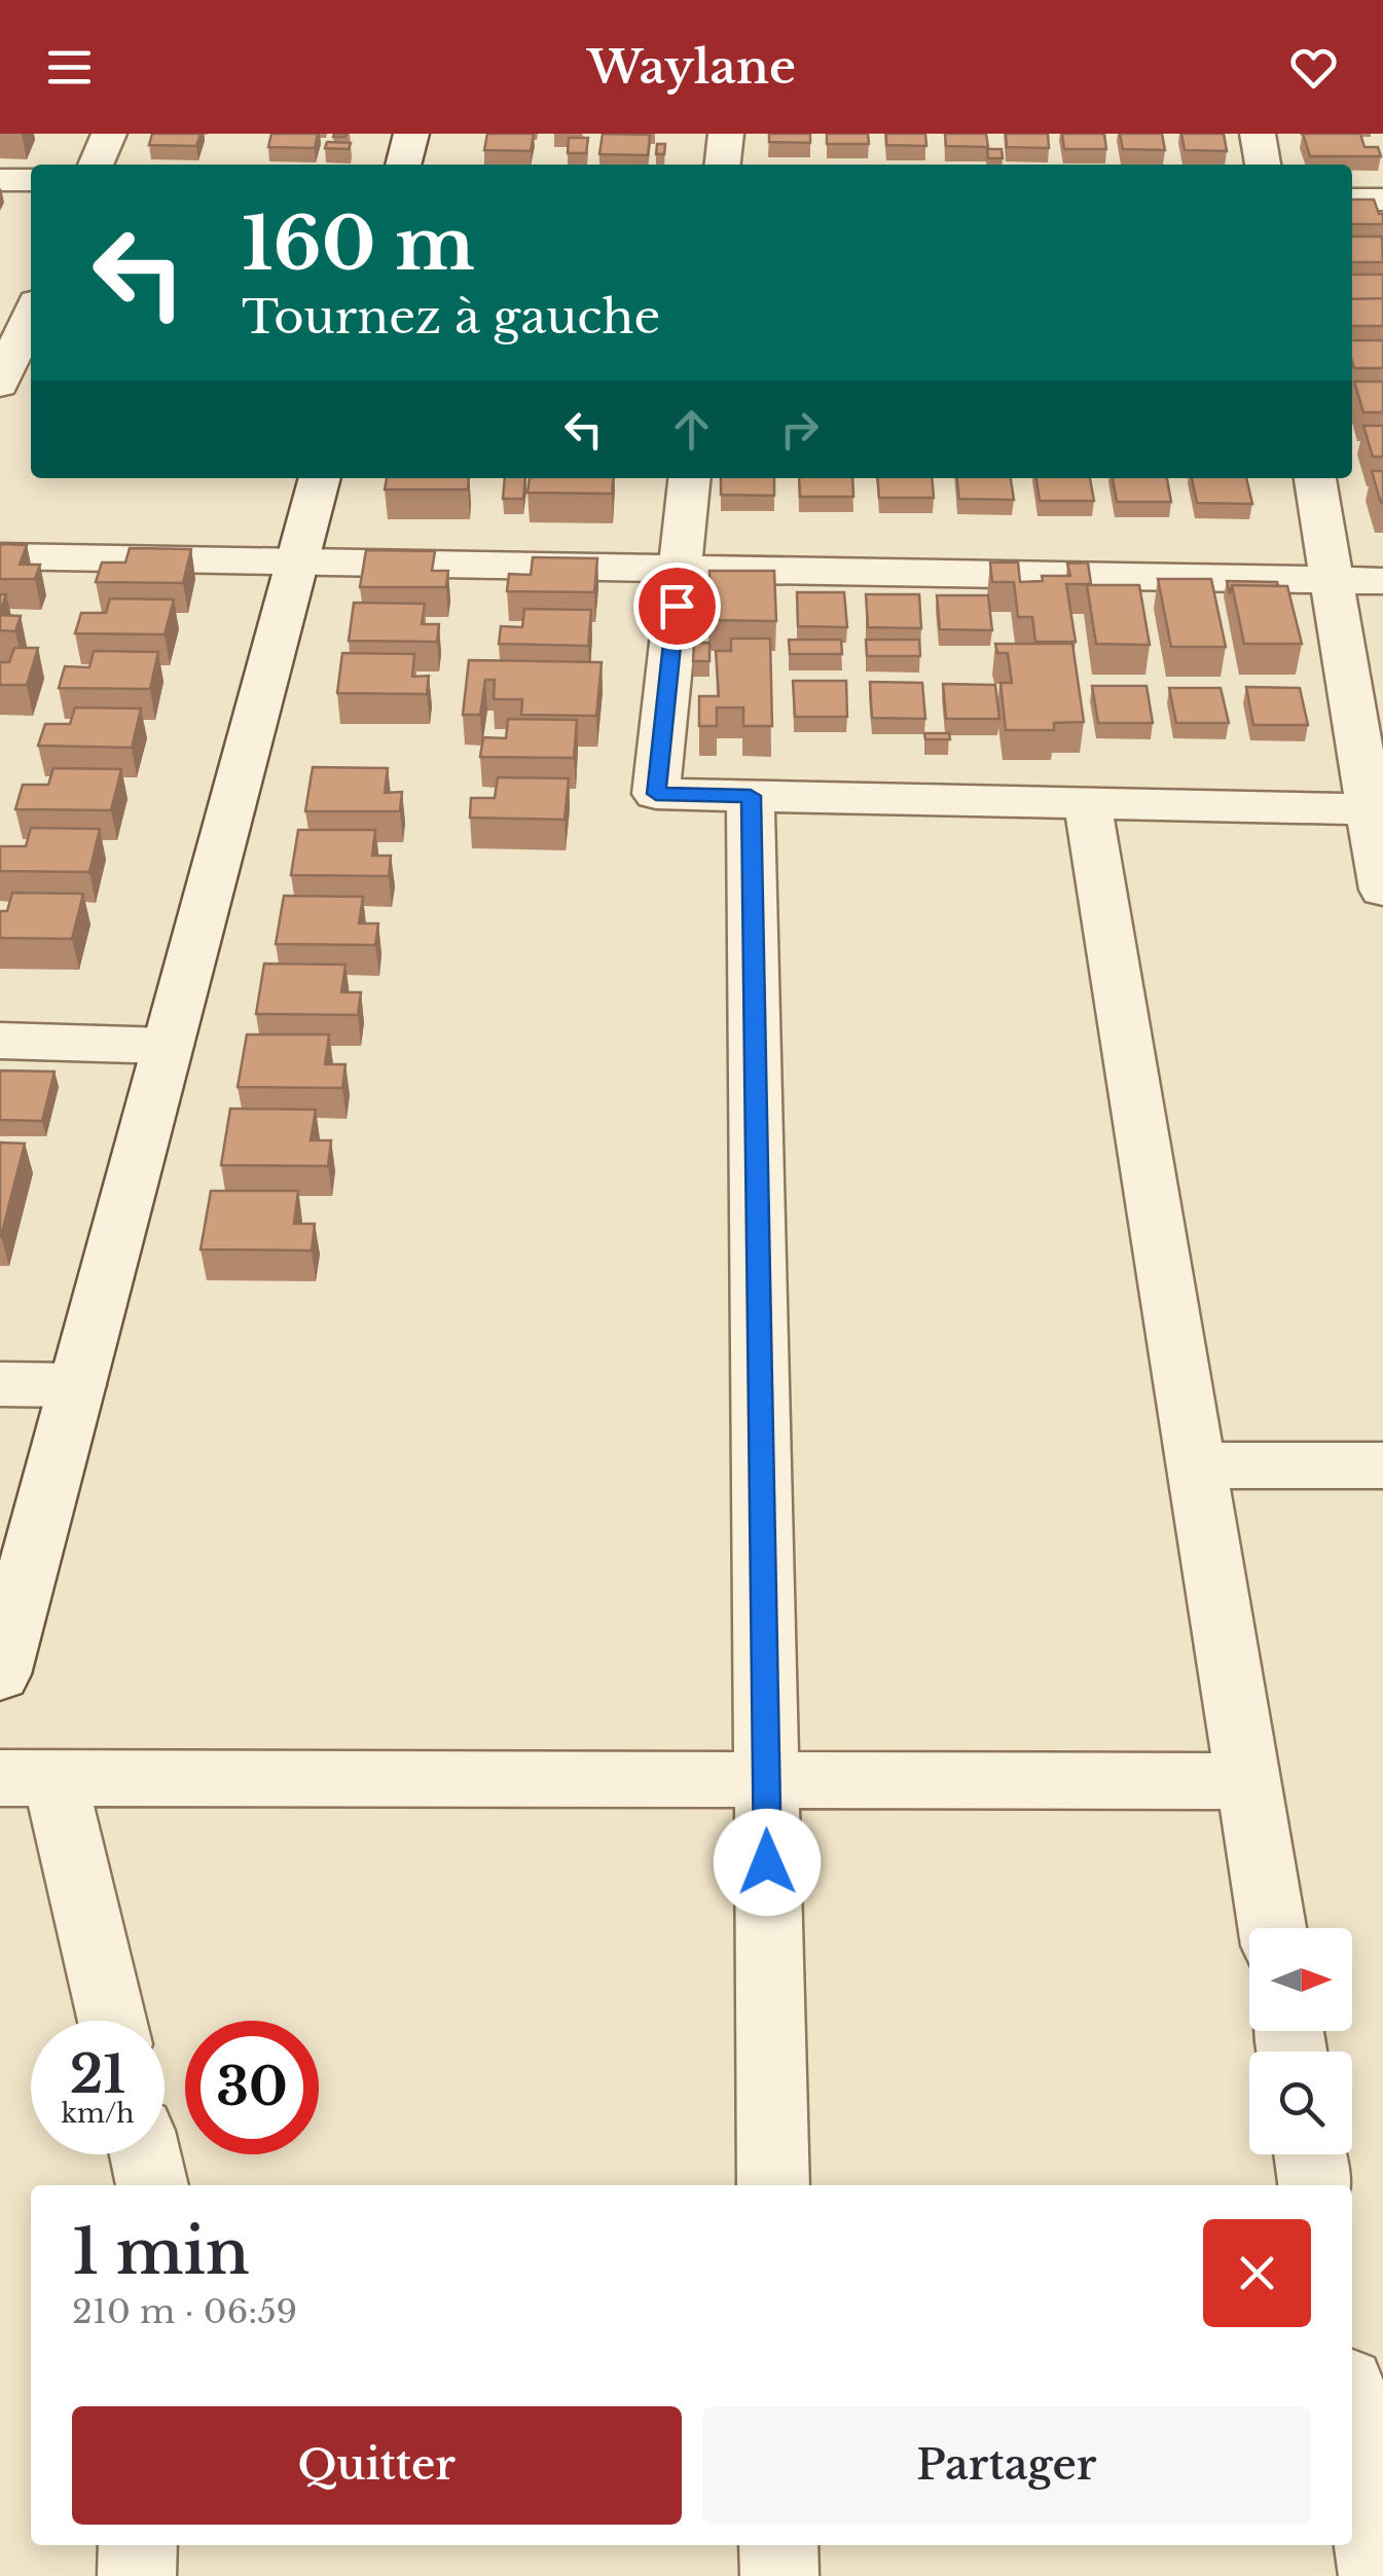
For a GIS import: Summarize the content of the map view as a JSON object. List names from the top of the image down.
{
  "north": "right",
  "page": {
    "header": "Waylane",
    "turn": ["160 m", "Tournez à gauche"],
    "speed": "21 km/h",
    "limit": "30",
    "heading": ["1 min", "210 m · 06:59"],
    "buttons": ["Quitter", "Partager"]
  }
}
